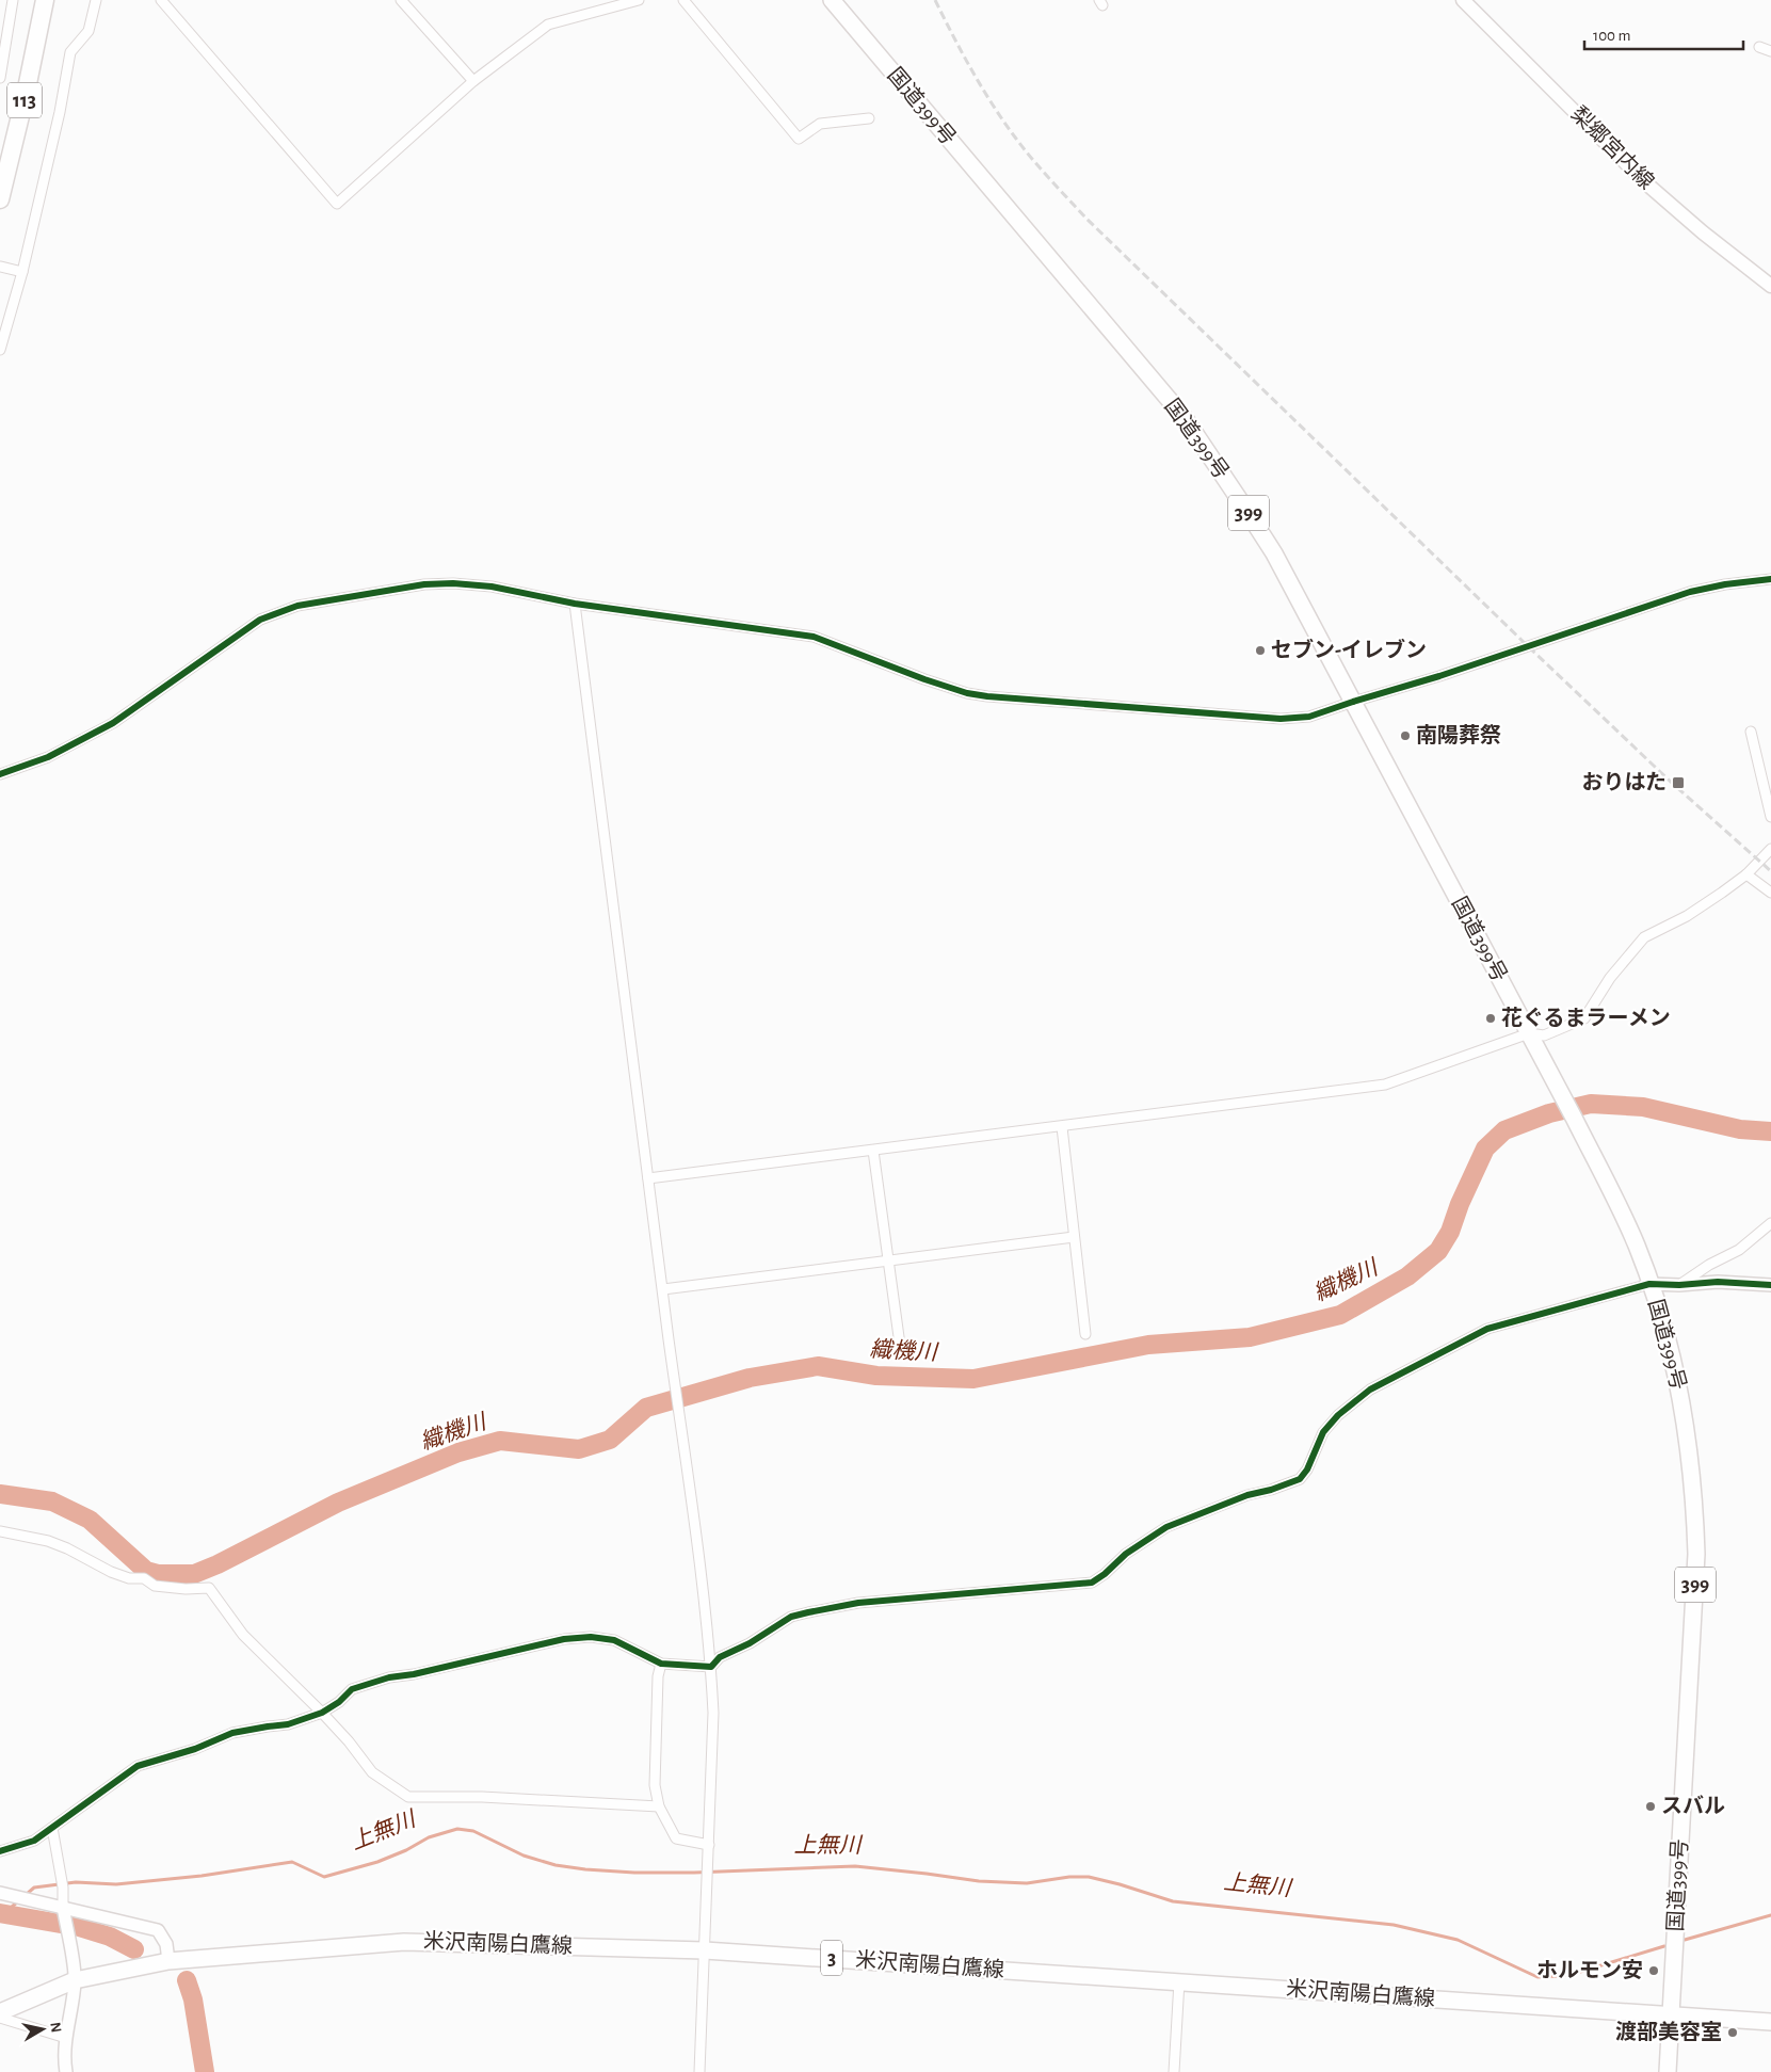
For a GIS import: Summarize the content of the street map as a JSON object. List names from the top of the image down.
{
  "streets": {
    "highway": ["113"],
    "main road": [
      "国道399号",
      "梨郷宮内線",
      "399",
      "米沢南陽白鷹線",
      "3"
    ]
  },
  "crossings": [
    ["国道399号", "米沢南陽白鷹線"]
  ],
  "water": ["織機川", "上無川"],
  "places": {
    "other": [
      "セブン-イレブン",
      "南陽葬祭",
      "花ぐるまラーメン",
      "スバル",
      "ホルモン安",
      "渡部美容室"
    ],
    "transit": ["おりはた"]
  },
  "scale_bar": "100 m",
  "north": "right"
}
